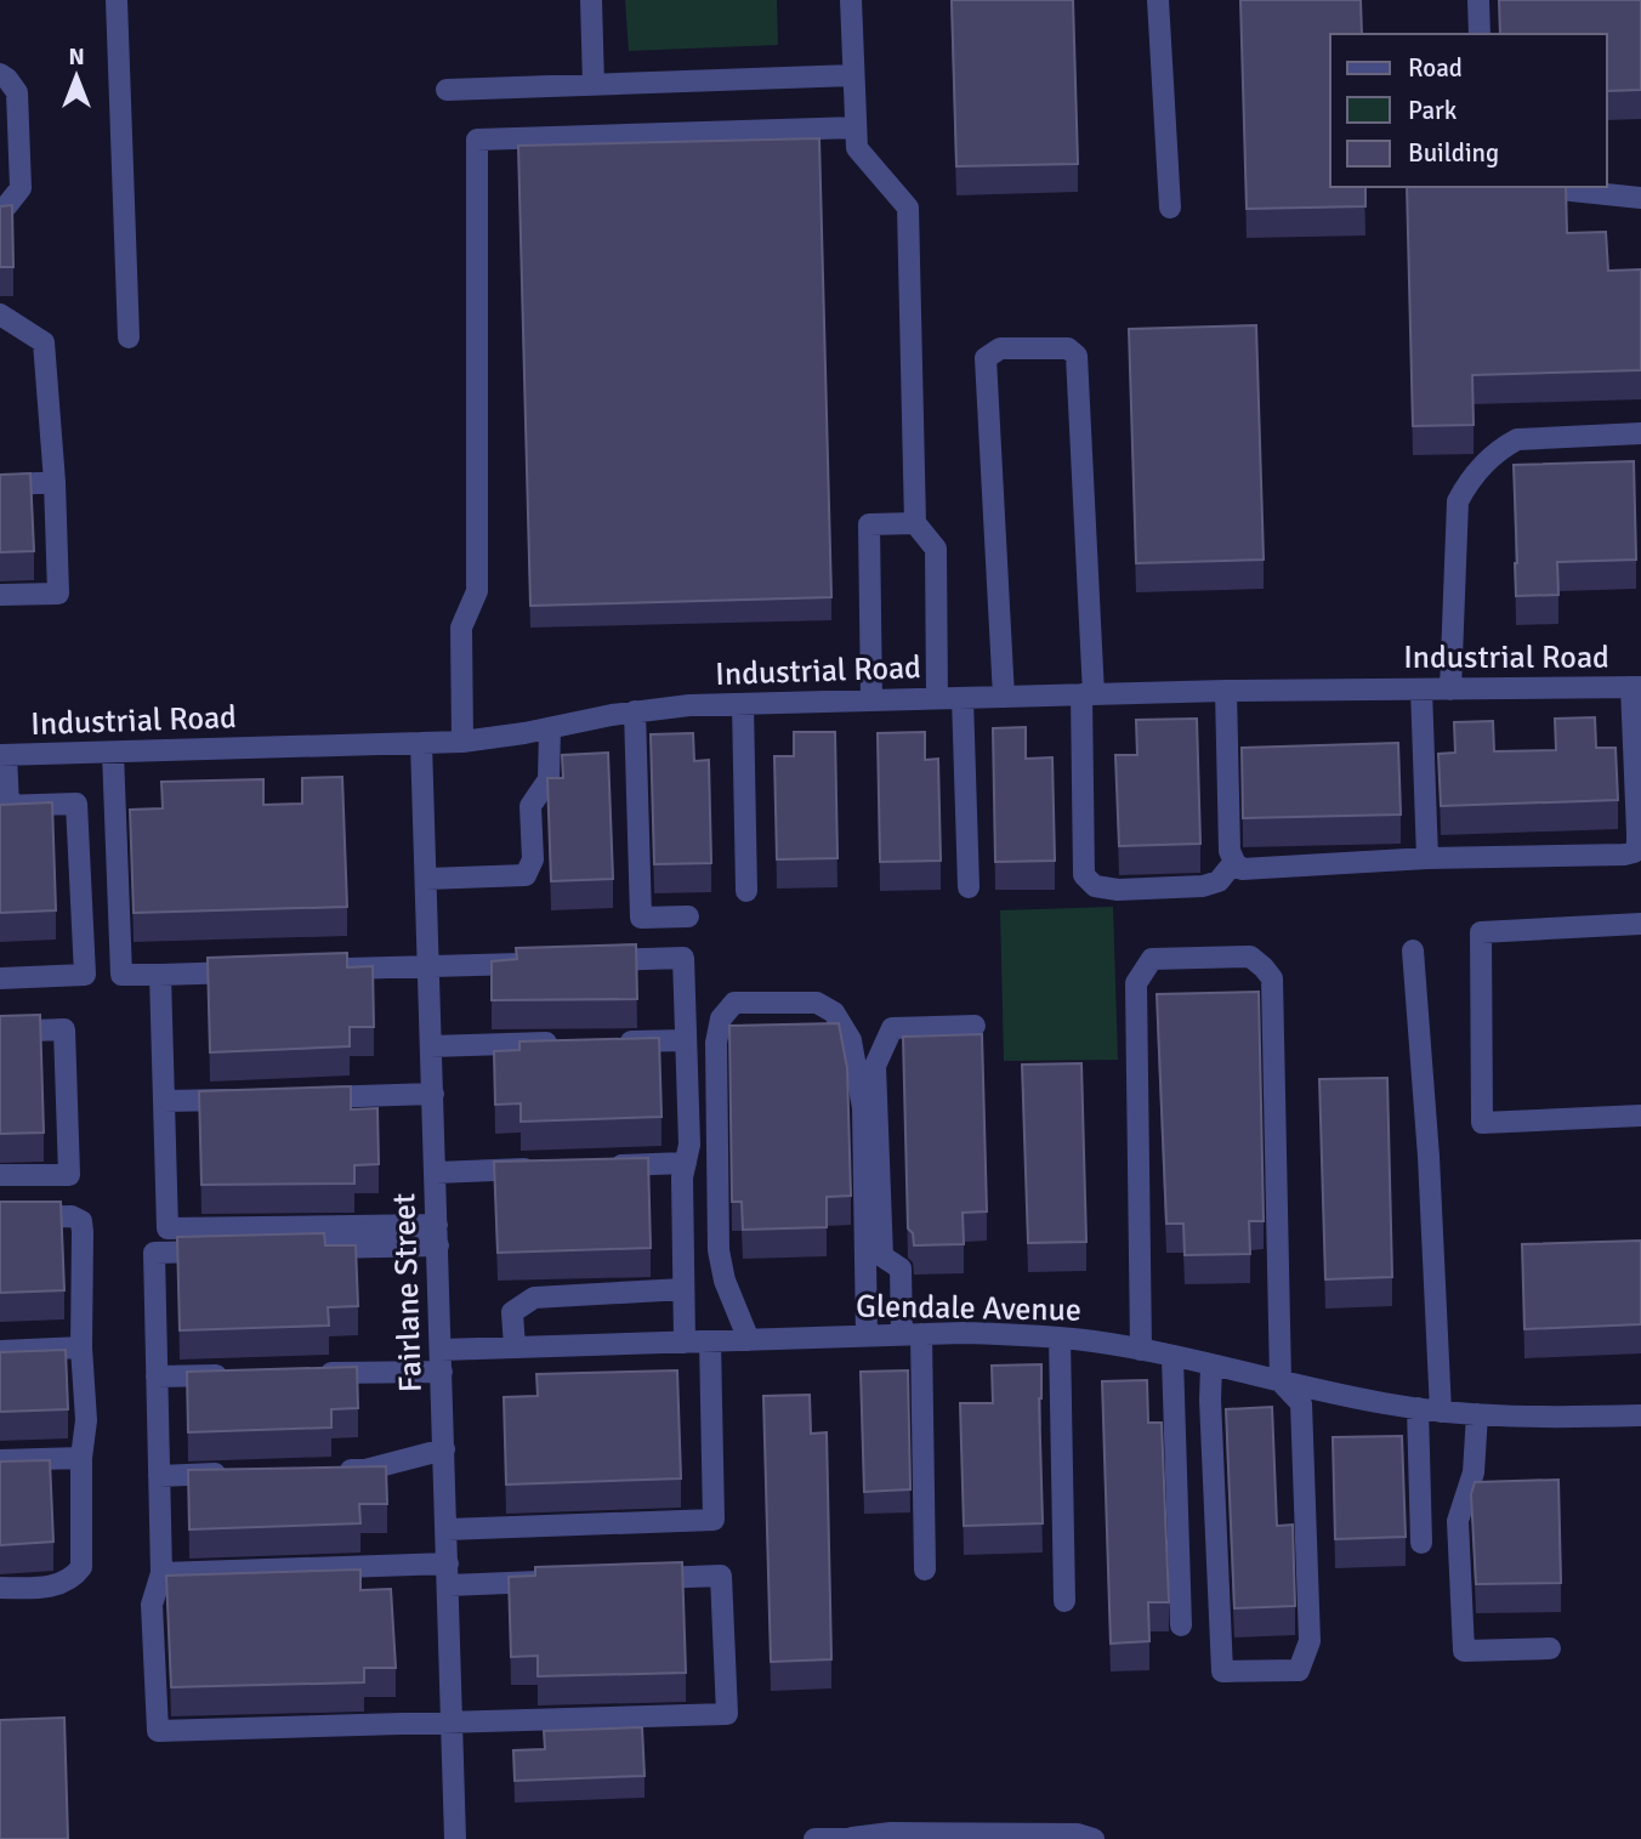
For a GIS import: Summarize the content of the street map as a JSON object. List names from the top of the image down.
{
  "streets": {
    "street": ["Industrial Road", "Fairlane Street", "Glendale Avenue"]
  },
  "crossings": [
    ["Industrial Road", "Fairlane Street"],
    ["Fairlane Street", "Glendale Avenue"]
  ],
  "legend": ["Road", "Park", "Building"],
  "north": "top"
}
